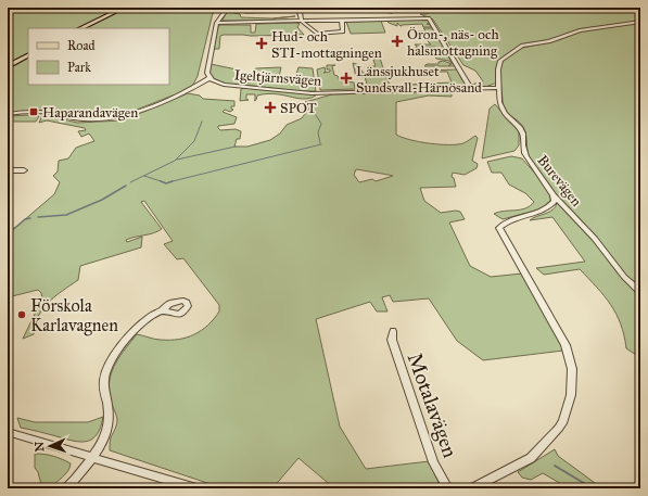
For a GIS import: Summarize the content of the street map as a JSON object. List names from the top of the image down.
{
  "streets": {
    "street": ["Igeltjärnsvägen", "Burevägen", "Motalavägen"]
  },
  "crossings": [
    ["Igeltjärnsvägen", "Burevägen"]
  ],
  "places": {
    "health": [
      "Öron-, näs- och halsmottagning",
      "Hud- och STI-mottagningen",
      "Länssjukhuset Sundsvall-Härnösand",
      "SPOT"
    ],
    "transit": ["Haparandavägen"],
    "other": ["Förskola Karlavagnen"]
  },
  "legend": ["Road", "Park"],
  "north": "left"
}
